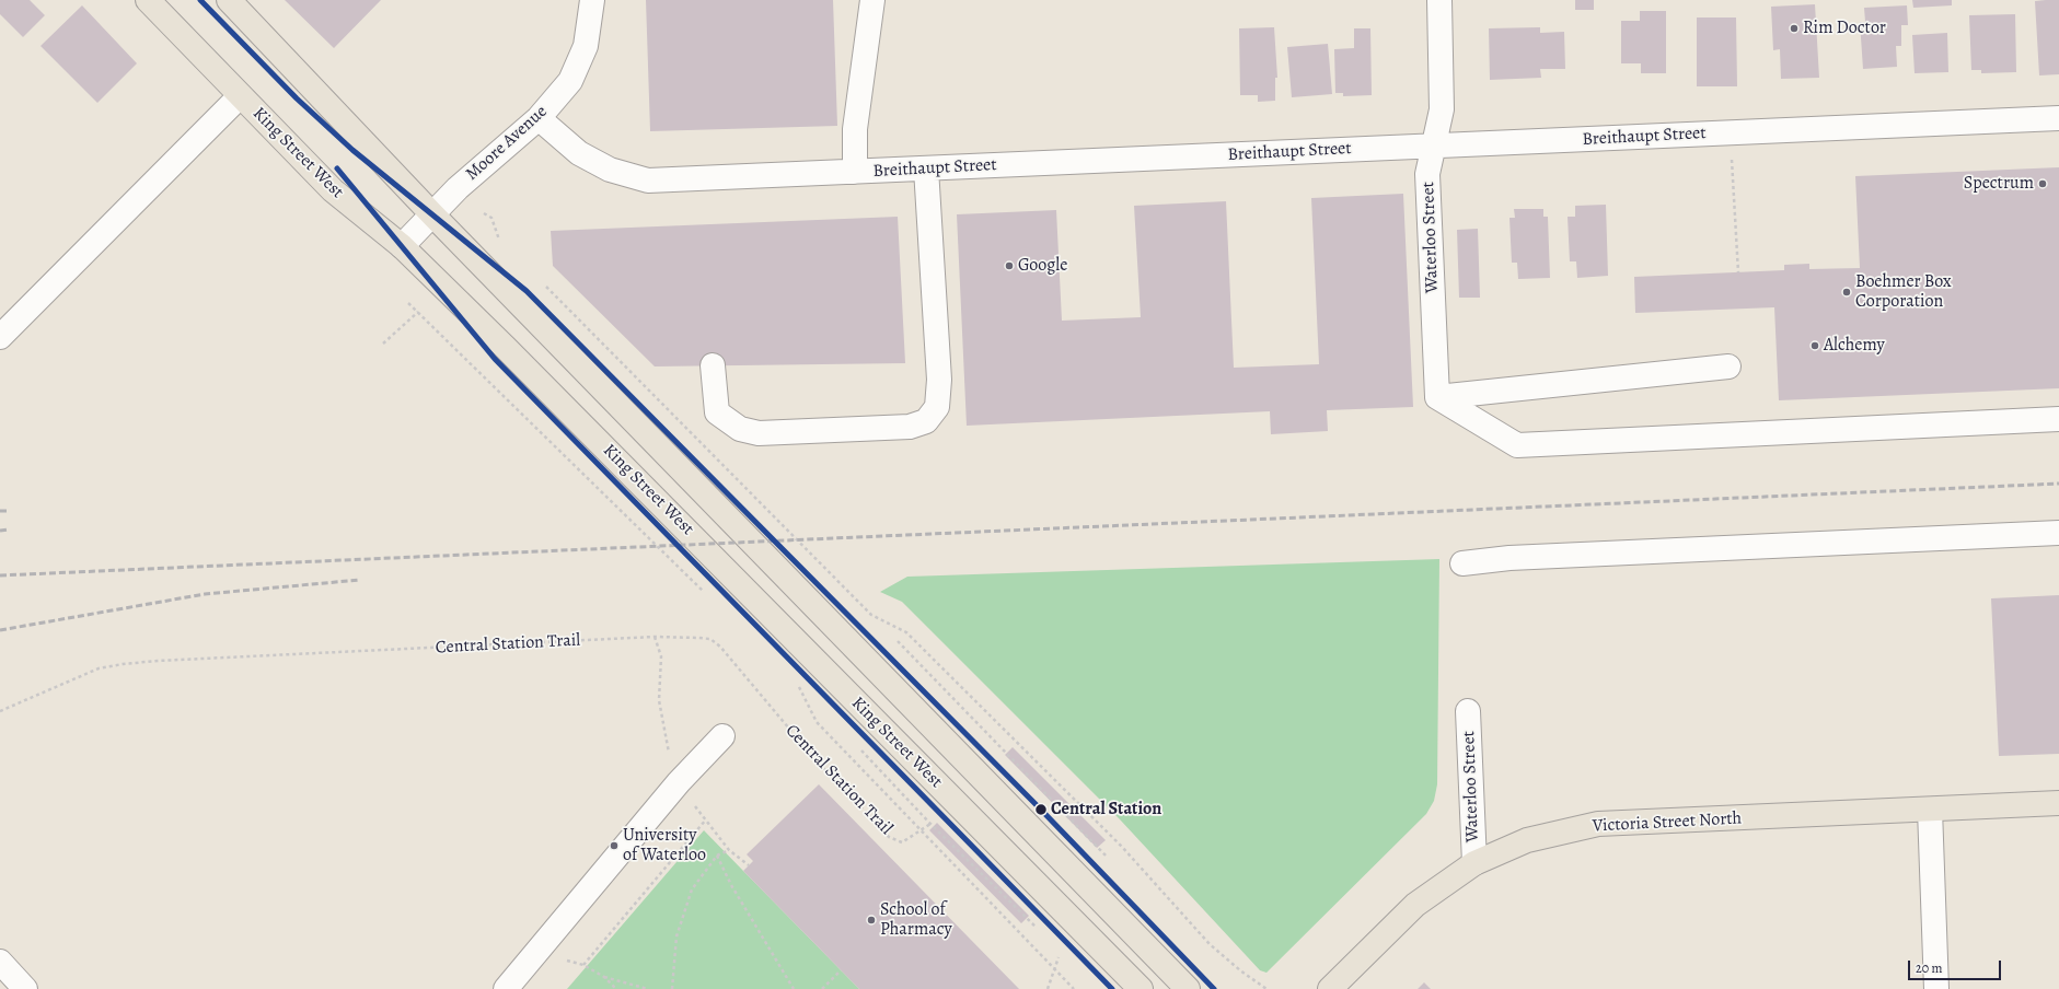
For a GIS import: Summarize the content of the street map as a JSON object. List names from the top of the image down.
{
  "streets": {
    "main road": ["King Street West", "Victoria Street North"],
    "street": ["Breithaupt Street", "Moore Avenue", "Waterloo Street"],
    "path": ["Central Station Trail"]
  },
  "crossings": [
    ["Breithaupt Street", "Moore Avenue"],
    ["Breithaupt Street", "Waterloo Street"],
    ["Moore Avenue", "King Street West"],
    ["Waterloo Street", "Victoria Street North"]
  ],
  "places": [
    "Rim Doctor",
    "Spectrum",
    "Google",
    "Boehmer Box Corporation",
    "Alchemy",
    "Central Station",
    "University of Waterloo",
    "School of Pharmacy"
  ],
  "scale_bar": "20 m"
}
